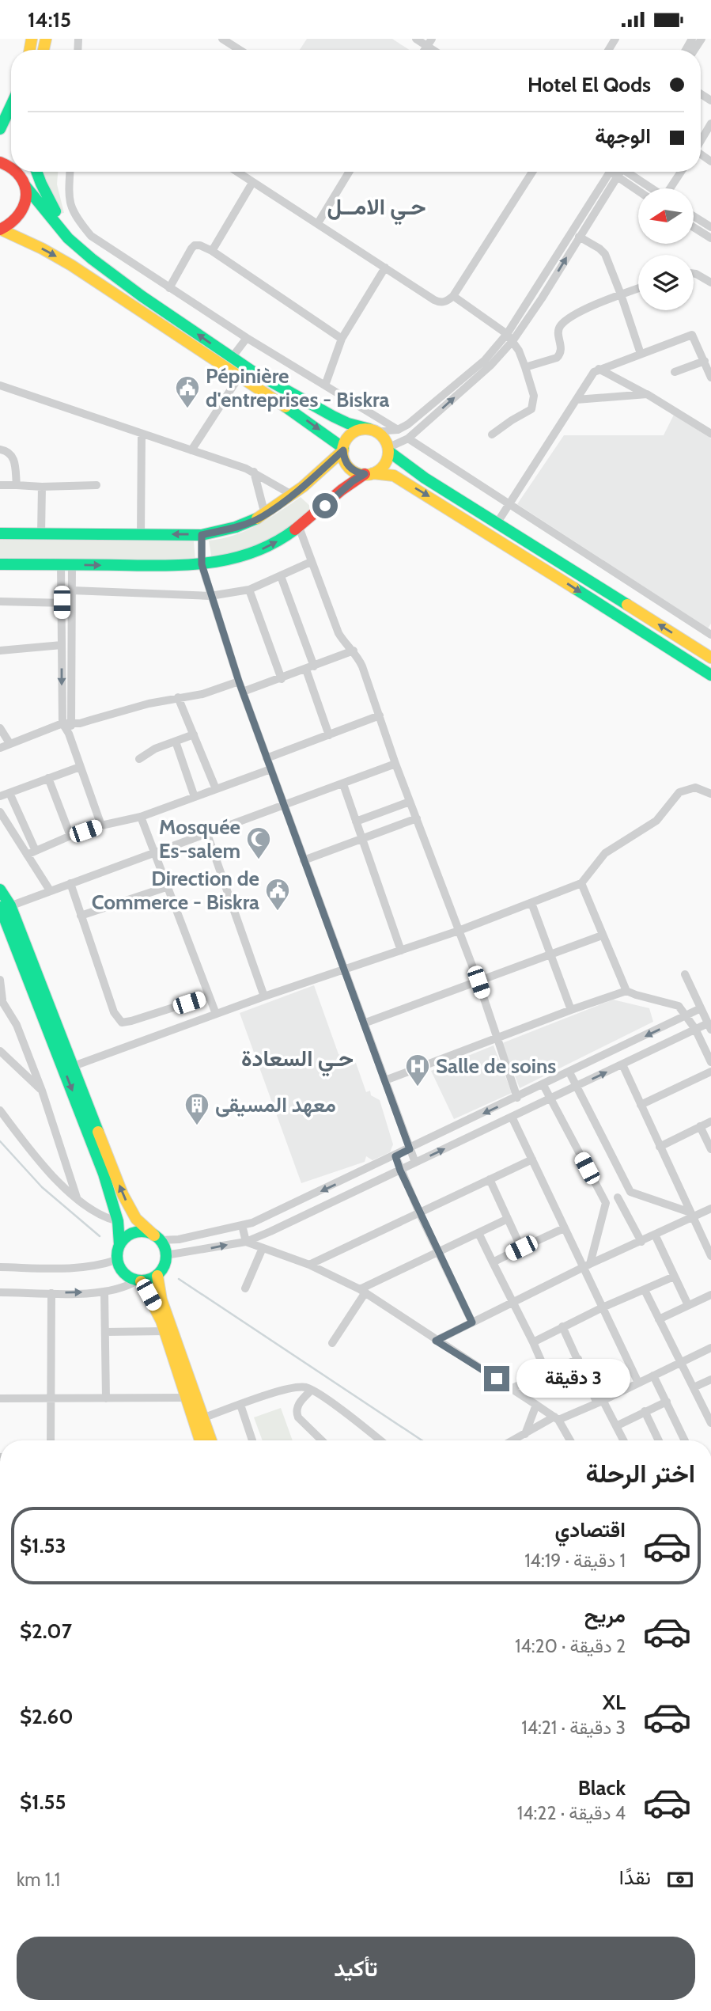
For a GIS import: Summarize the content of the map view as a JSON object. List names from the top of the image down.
{
  "districts": ["حـي الامــل", "حـي السعادة"],
  "places": {
    "public building": ["Pépinière d'entreprises - Biskra", "Direction de Commerce - Biskra"],
    "mosque": ["Mosquée Es-salem"],
    "hospital": ["Salle de soins"],
    "building": ["معهد المسيقى"]
  },
  "north": "left",
  "page": {
    "status": "14:15",
    "banner": ["Hotel El Qods", "الوجهة"],
    "bubble": "3 دقيقة",
    "heading": "اختر الرحلة",
    "list": [
      {
        "name": "اقتصادي",
        "note": "1 دقيقة · 14:19",
        "value": "$1.53"
      },
      {
        "name": "مريح",
        "note": "2 دقيقة · 14:20",
        "value": "$2.07"
      },
      {
        "name": "XL",
        "note": "3 دقيقة · 14:21",
        "value": "$2.60"
      },
      {
        "name": "Black",
        "note": "4 دقيقة · 14:22",
        "value": "$1.55"
      }
    ],
    "pay": ["نقدًا", "1.1 km"],
    "buttons": "تأكيد"
  }
}
